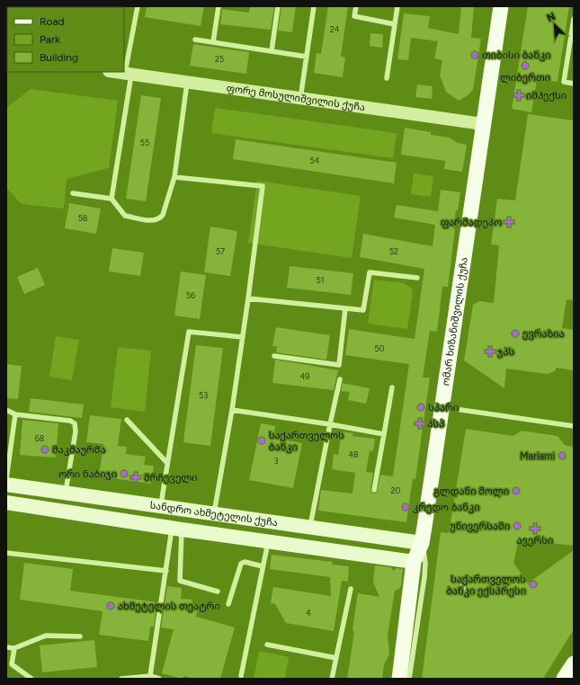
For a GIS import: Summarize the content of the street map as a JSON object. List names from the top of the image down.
{
  "streets": {
    "main road": ["ომარ ხიზანიშვილის ქუჩა", "სანდრო ახმეტელის ქუჩა"],
    "street": ["ფორე მოსულიშვილის ქუჩა"]
  },
  "crossings": [
    ["ფორე მოსულიშვილის ქუჩა", "ომარ ხიზანიშვილის ქუჩა"],
    ["ომარ ხიზანიშვილის ქუჩა", "სანდრო ახმეტელის ქუჩა"]
  ],
  "places": {
    "other": [
      "თიბისი ბანკი",
      "ლიბერთი",
      "ევრაზია",
      "სპარი",
      "საქართველოს ბანკი",
      "მაკშაურმა",
      "Mariami",
      "ორი ნაბიჯი",
      "გლდანი მოლი",
      "კრედო ბანკი",
      "უნივერსამი",
      "საქართველოს ბანკი ექსპრესი",
      "ახმეტელის თეატრი"
    ],
    "health": [
      "იმპექსი",
      "ფარმადეპო",
      "ჯპს",
      "პსპ",
      "მრჩეველი",
      "ავერსი"
    ]
  },
  "house_numbers": [
    "24",
    "25",
    "55",
    "54",
    "58",
    "57",
    "52",
    "51",
    "56",
    "50",
    "49",
    "53",
    "68",
    "48",
    "3",
    "20",
    "4"
  ],
  "legend": ["Road", "Park", "Building"],
  "north": "top left"
}
